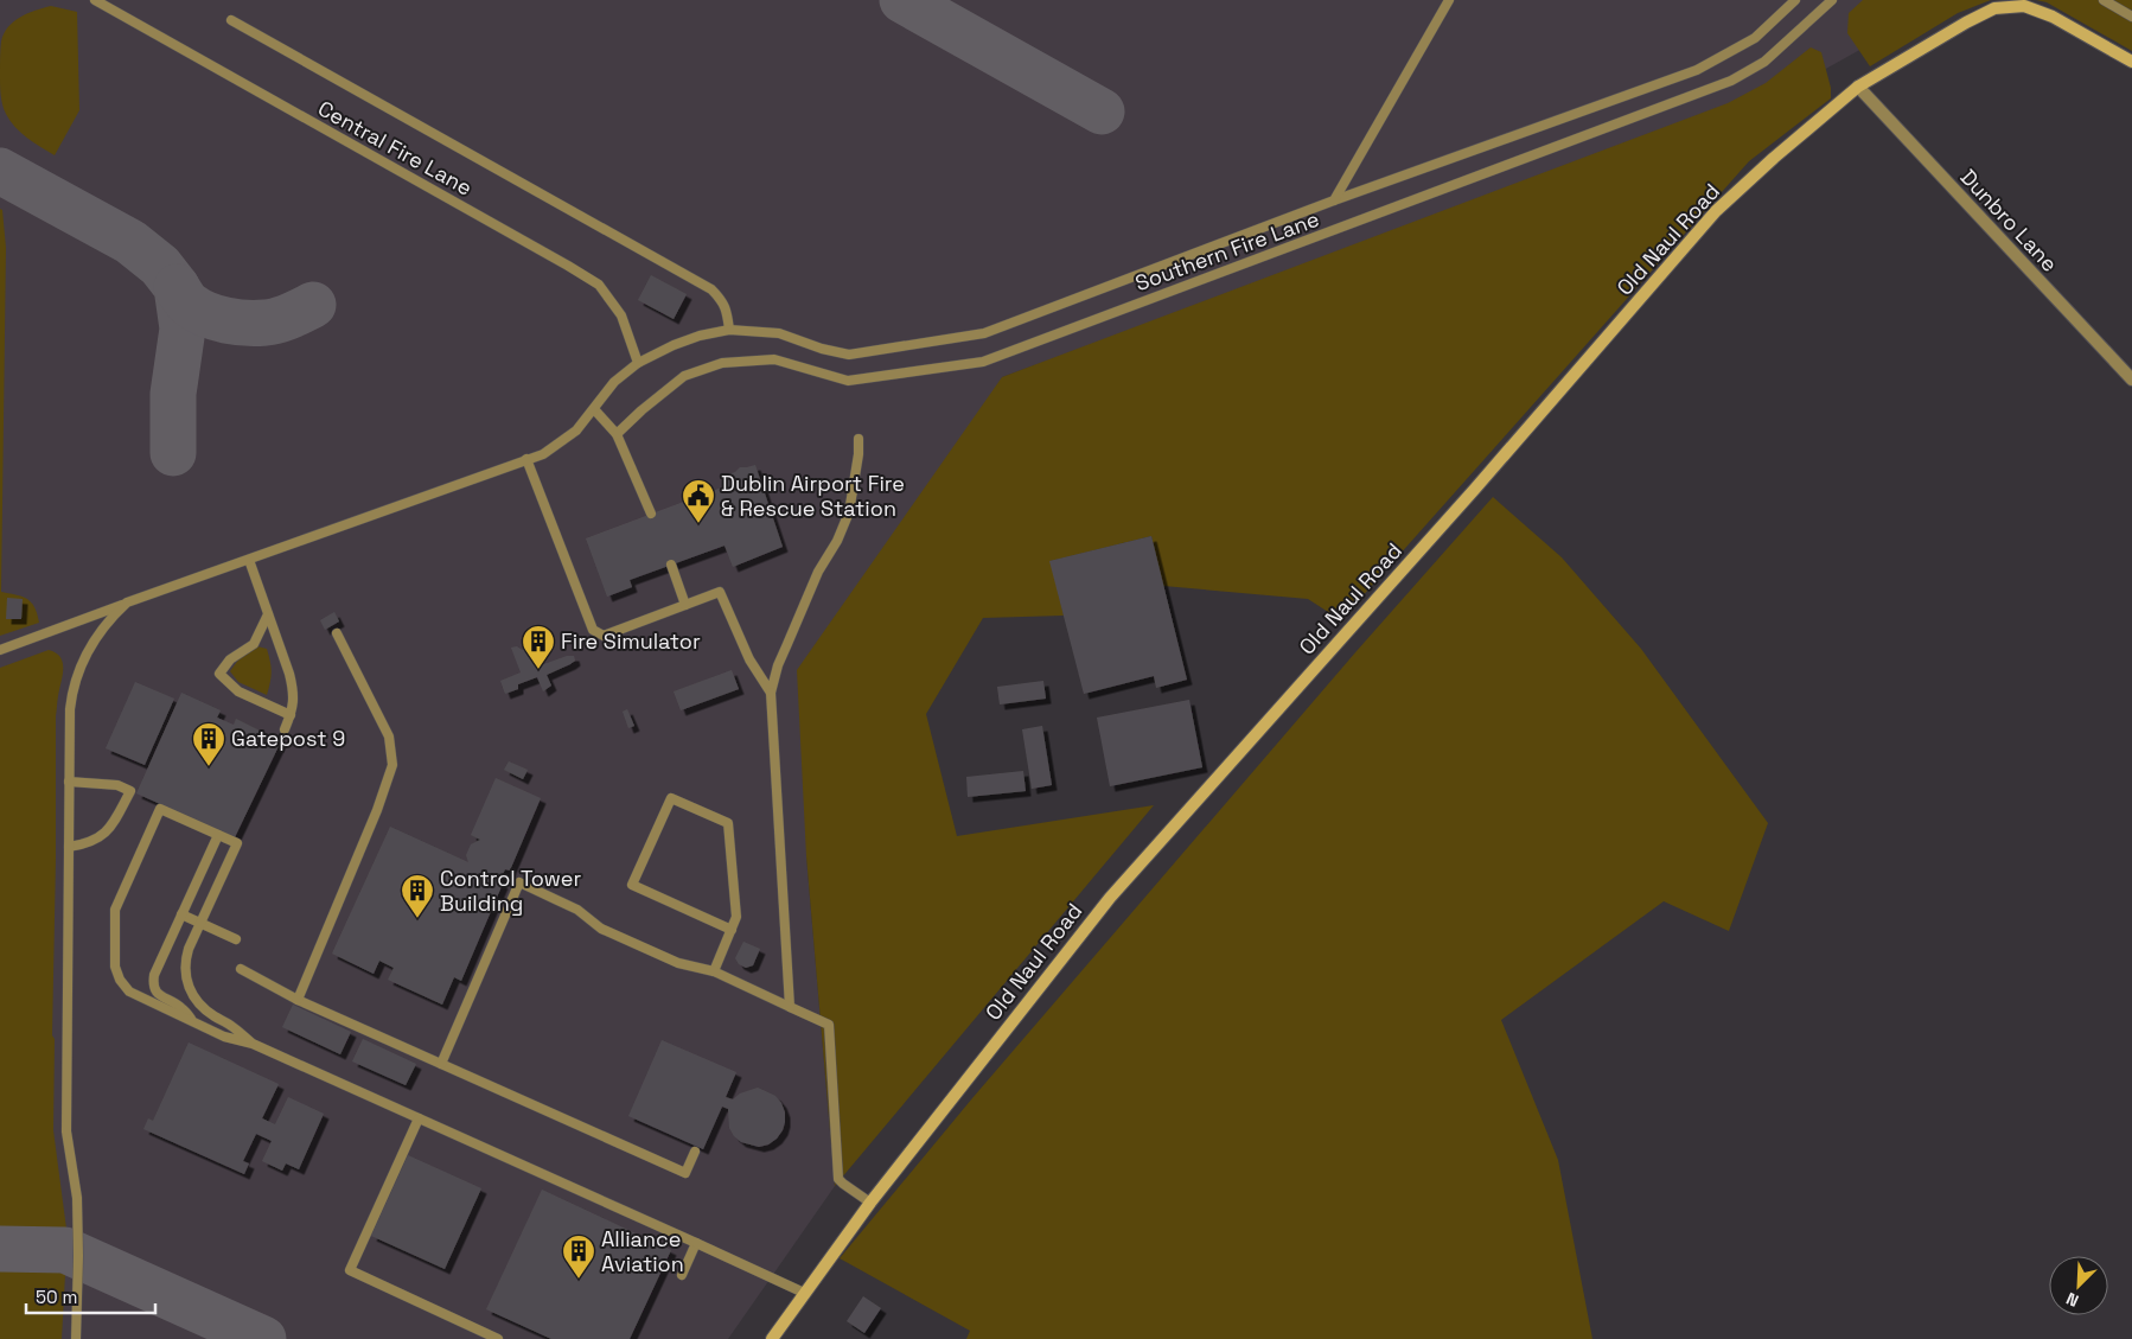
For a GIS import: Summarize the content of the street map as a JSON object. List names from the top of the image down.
{
  "streets": {
    "main road": ["Old Naul Road"],
    "street": ["Dunbro Lane"],
    "lane": ["Central Fire Lane", "Southern Fire Lane"]
  },
  "crossings": [
    ["Dunbro Lane", "Old Naul Road"]
  ],
  "places": {
    "public building": ["Dublin Airport Fire & Rescue Station"],
    "building": [
      "Fire Simulator",
      "Gatepost 9",
      "Control Tower Building",
      "Alliance Aviation"
    ]
  },
  "scale_bar": "50 m",
  "north": "bottom left"
}
